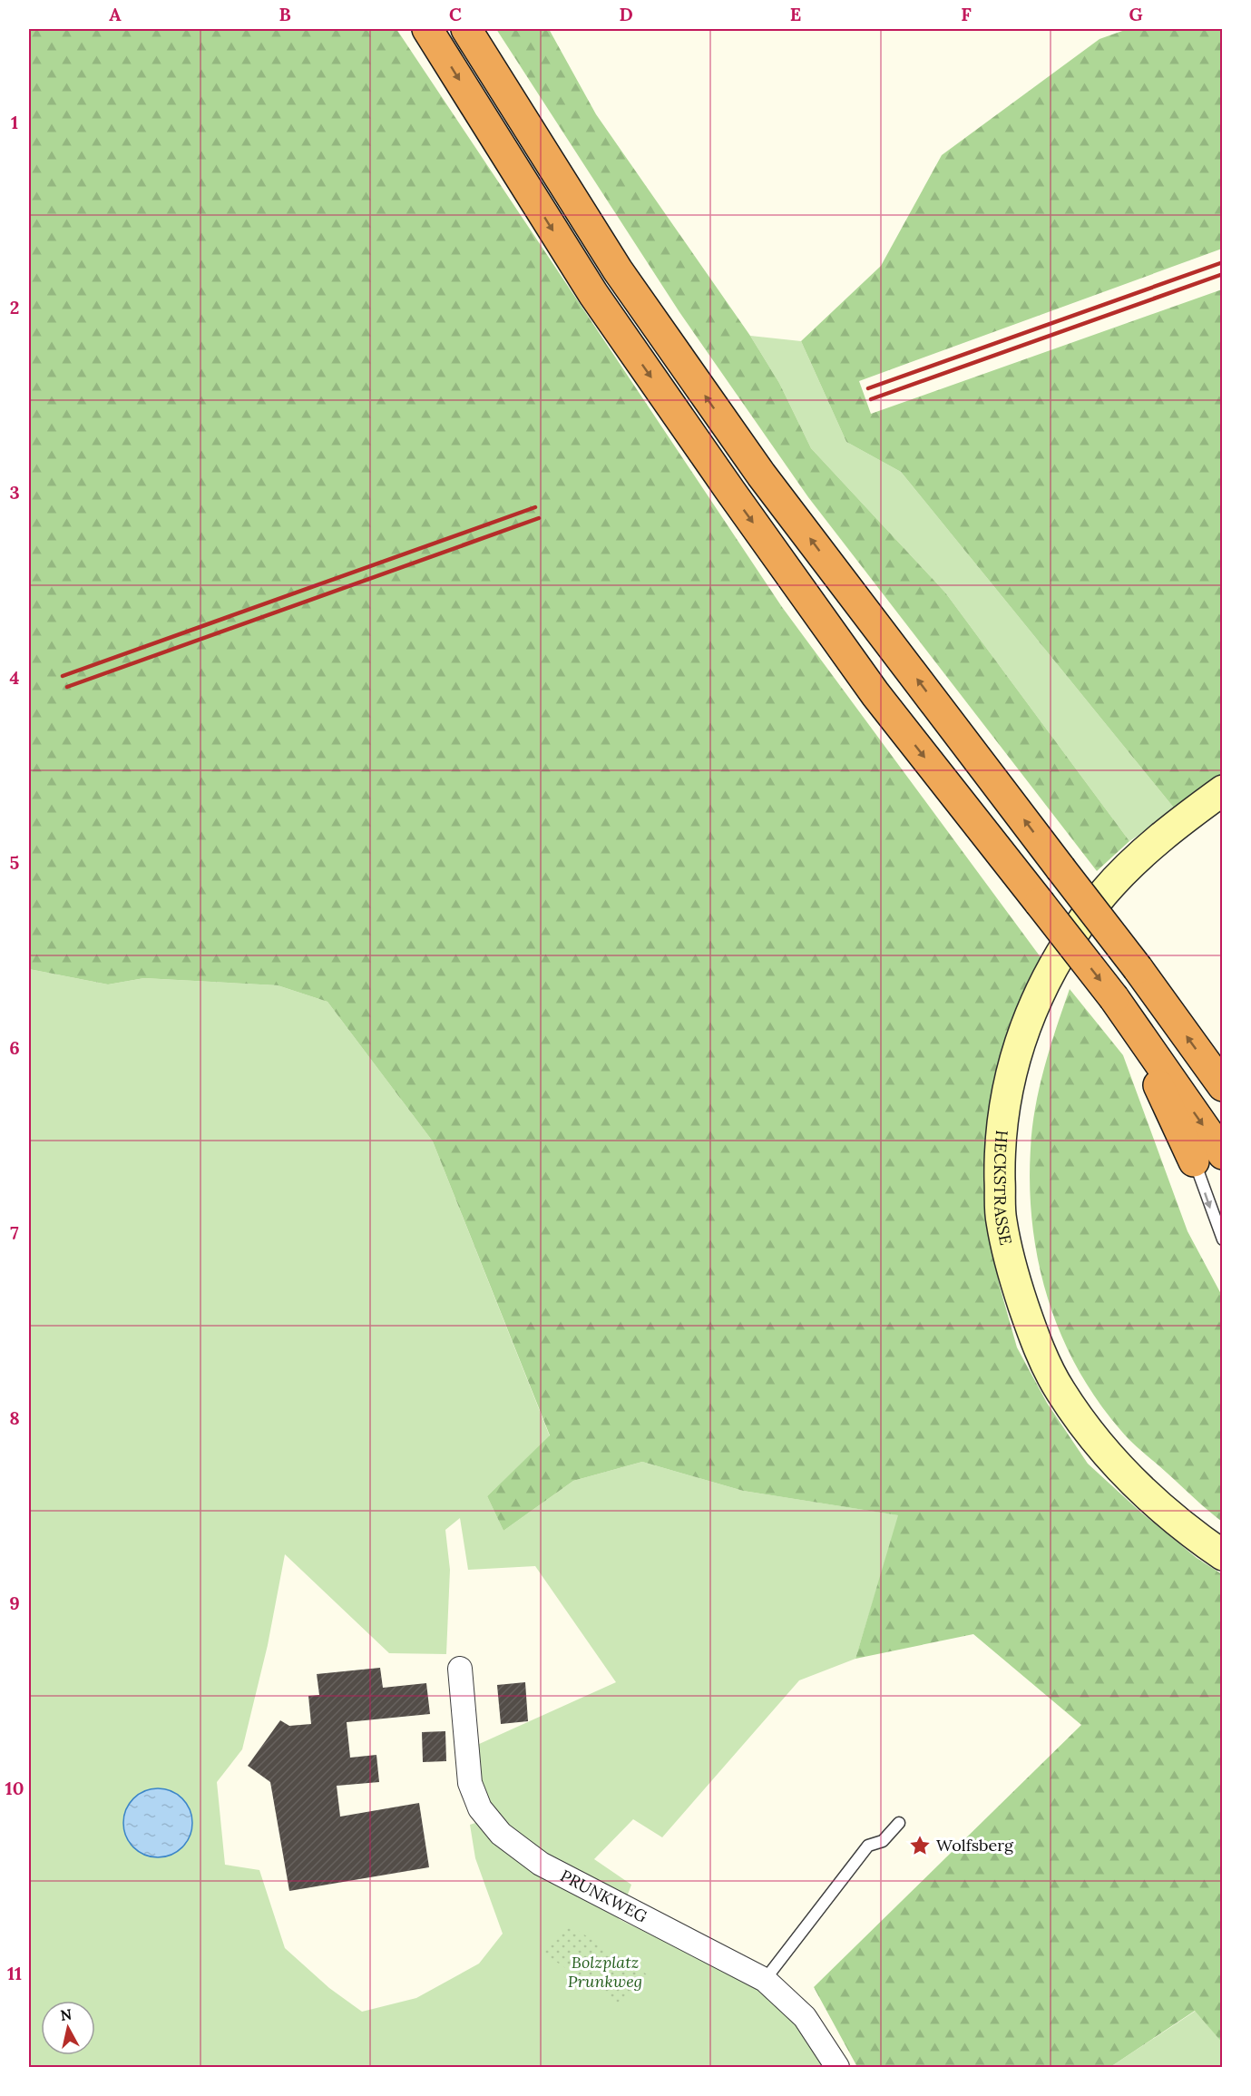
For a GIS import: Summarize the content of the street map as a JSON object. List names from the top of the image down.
{
  "streets": {
    "main road": ["HECKSTRASSE"],
    "street": ["PRUNKWEG"]
  },
  "parks": ["Bolzplatz Prunkweg"],
  "places": {
    "place": ["Wolfsberg"]
  },
  "north": "top",
  "grid": {
    "columns": [
      "A",
      "B",
      "C",
      "D",
      "E",
      "F",
      "G"
    ],
    "rows": [
      "1",
      "2",
      "3",
      "4",
      "5",
      "6",
      "7",
      "8",
      "9",
      "10",
      "11"
    ]
  }
}
